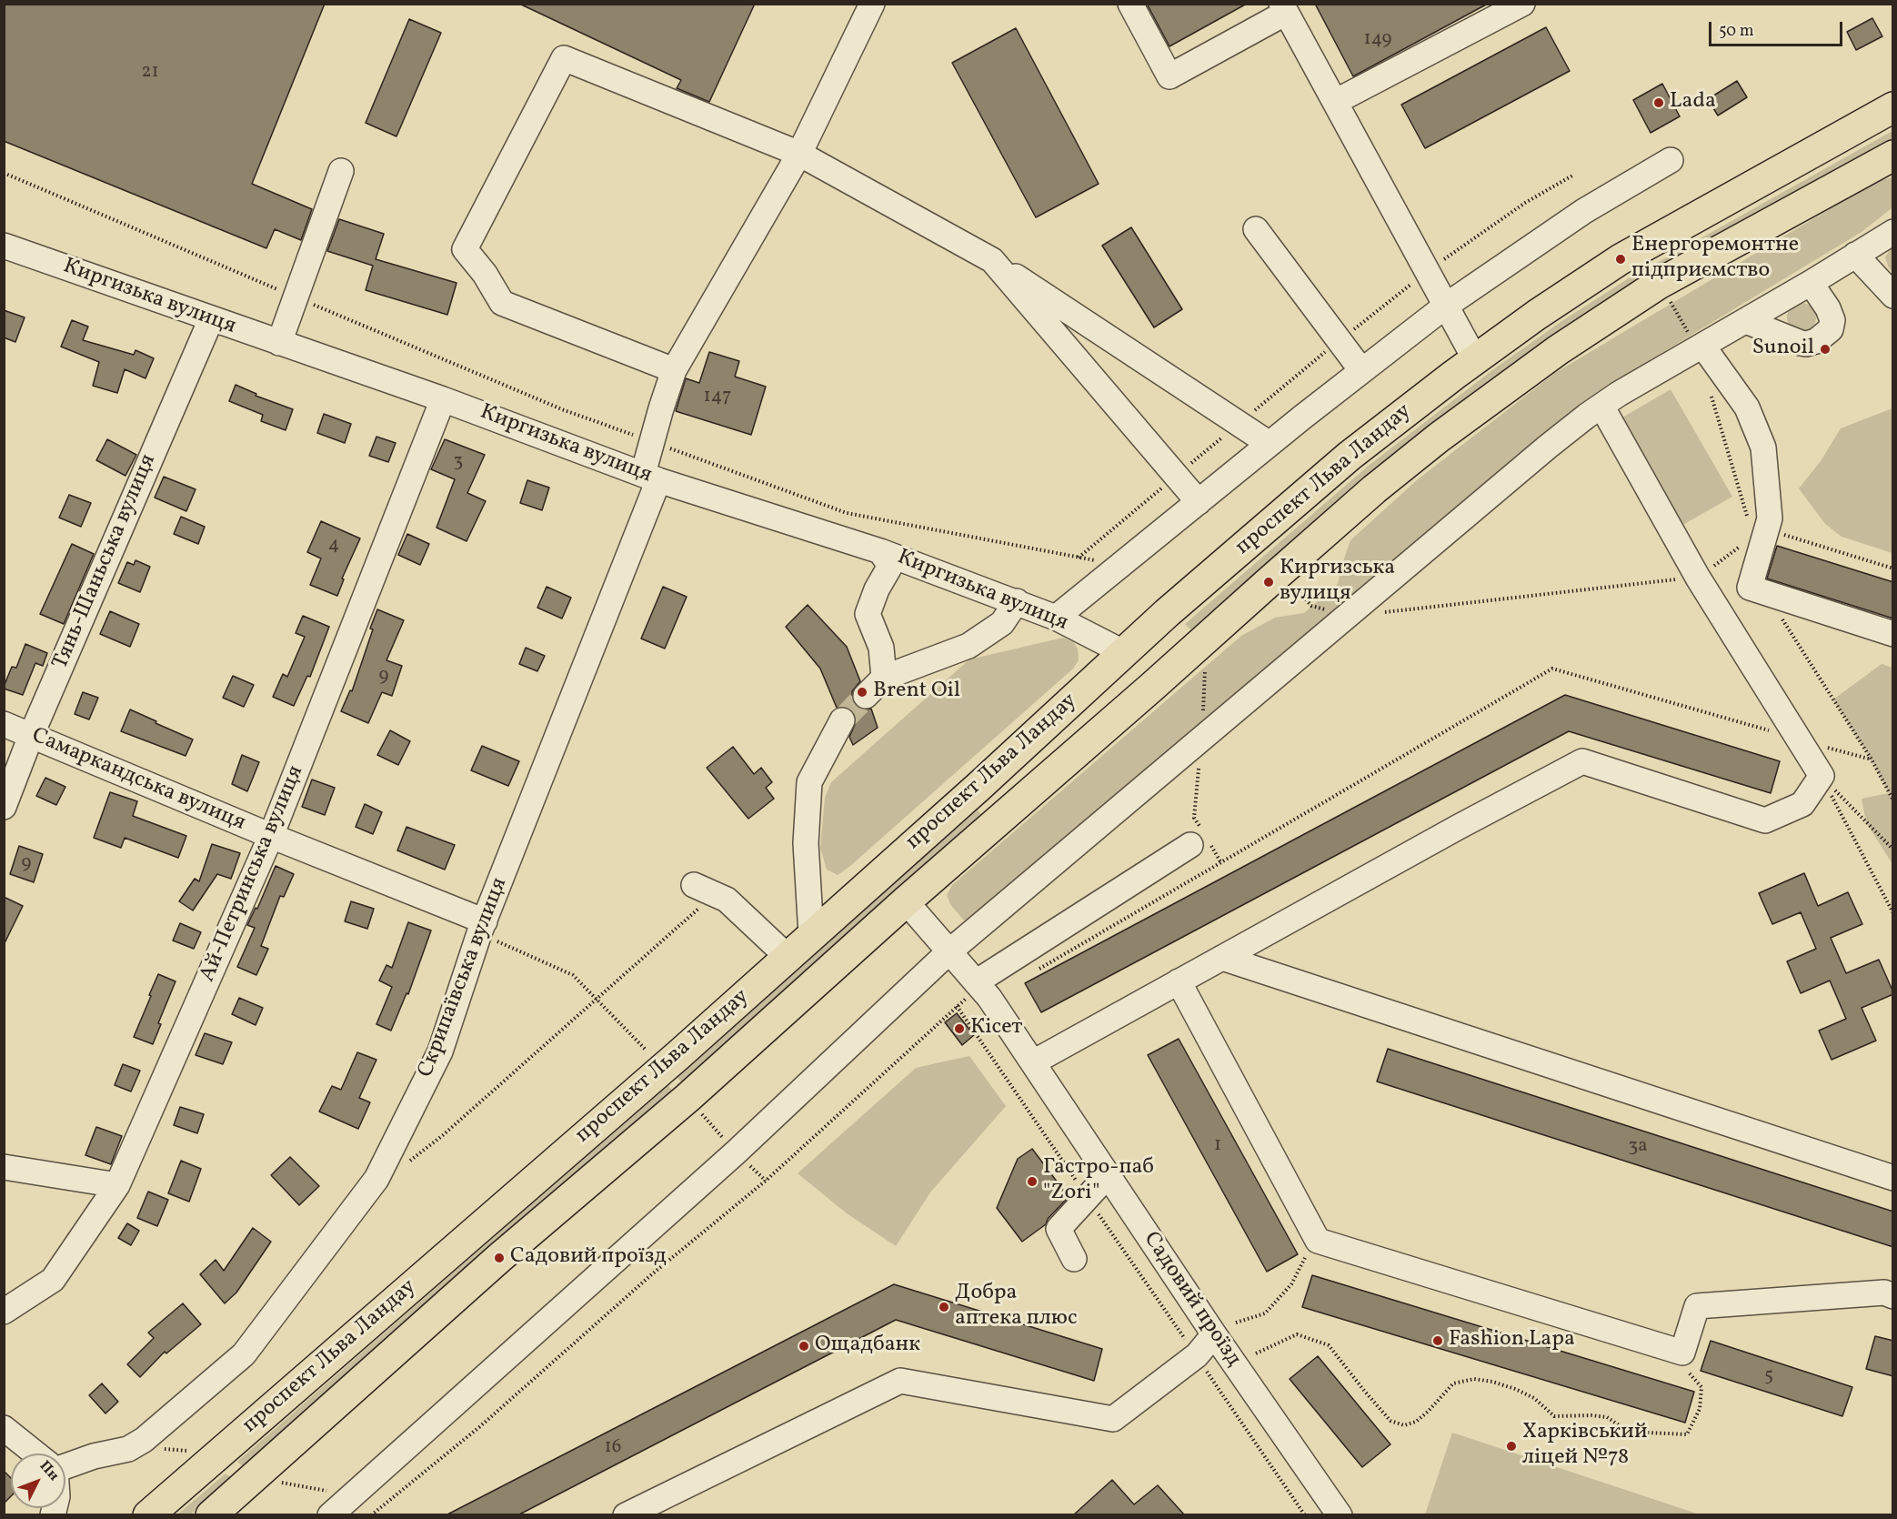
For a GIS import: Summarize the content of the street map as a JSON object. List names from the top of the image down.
{
  "streets": {
    "main road": ["проспект Льва Ландау"],
    "street": [
      "Киргизька вулиця",
      "Тянь-Шаньська вулиця",
      "Самаркандська вулиця",
      "Ай-Петринська вулиця",
      "Скрипаївська вулиця",
      "Садовий проїзд"
    ]
  },
  "crossings": [
    ["Киргизька вулиця", "проспект Льва Ландау"],
    ["Киргизька вулиця", "Тянь-Шаньська вулиця"],
    ["Киргизька вулиця", "Ай-Петринська вулиця"],
    ["Киргизька вулиця", "Скрипаївська вулиця"],
    ["проспект Льва Ландау", "Садовий проїзд"],
    ["Тянь-Шаньська вулиця", "Самаркандська вулиця"],
    ["Самаркандська вулиця", "Ай-Петринська вулиця"],
    ["Самаркандська вулиця", "Скрипаївська вулиця"]
  ],
  "places": [
    "Lada",
    "Енергоремонтне підприємство",
    "Sunoil",
    "Киргизська вулиця",
    "Brent Oil",
    "Кісет",
    "Гастро-паб \"Zori\"",
    "Садовий проїзд",
    "Добра аптека плюс",
    "Fashion Lapa",
    "Ощадбанк",
    "Харківський ліцей №78"
  ],
  "house_numbers": [
    "149",
    "21",
    "147",
    "3",
    "4",
    "9",
    "9",
    "1",
    "3а",
    "5",
    "16"
  ],
  "scale_bar": "50 m",
  "north": "top right"
}
